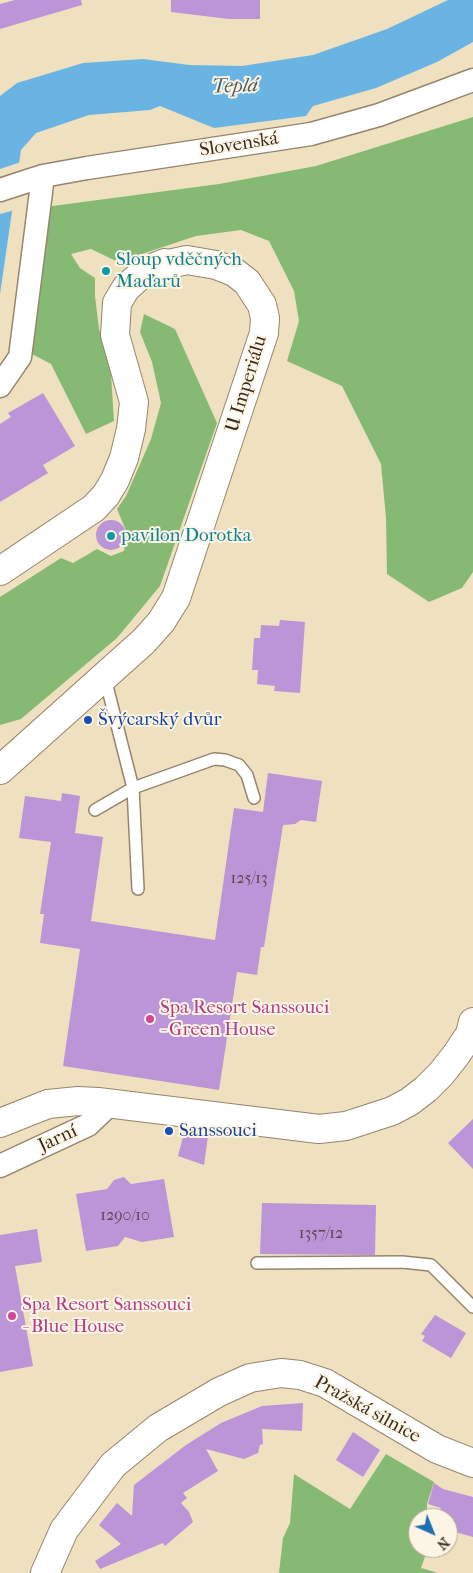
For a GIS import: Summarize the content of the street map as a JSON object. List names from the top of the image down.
{
  "streets": {
    "street": [
      "Slovenská",
      "U Imperiálu",
      "Jarní",
      "Pražská silnice"
    ]
  },
  "water": ["Teplá"],
  "places": [
    "Sloup vděčných Maďarů",
    "pavilon Dorotka",
    "Švýcarský dvůr",
    "Spa Resort Sanssouci - Green House",
    "Sanssouci",
    "Spa Resort Sanssouci - Blue House"
  ],
  "house_numbers": ["125/13", "1290/10", "1357/12"],
  "north": "bottom right"
}
